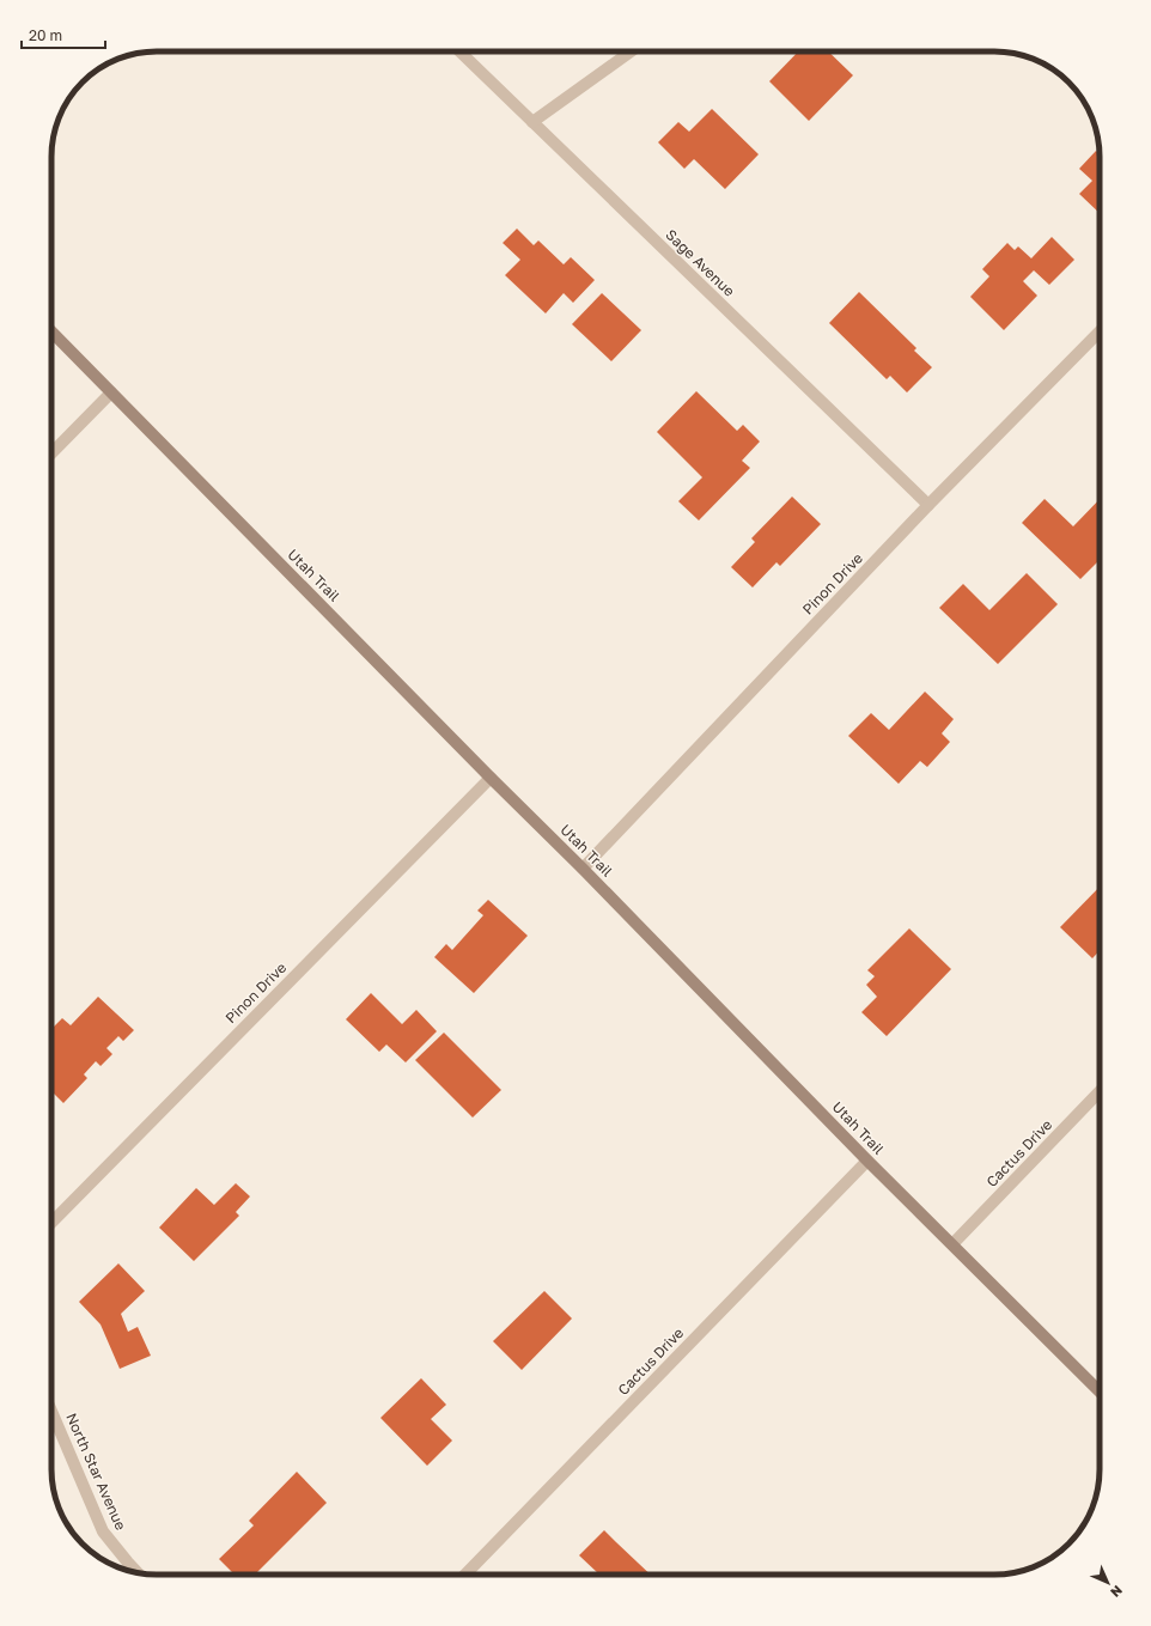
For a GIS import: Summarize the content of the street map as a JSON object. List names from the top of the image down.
{
  "streets": {
    "main road": ["Utah Trail"],
    "street": [
      "Sage Avenue",
      "Pinon Drive",
      "Cactus Drive",
      "North Star Avenue"
    ]
  },
  "crossings": [
    ["Sage Avenue", "Pinon Drive"],
    ["Utah Trail", "Pinon Drive"],
    ["Utah Trail", "Cactus Drive"]
  ],
  "scale_bar": "20 m",
  "north": "bottom right"
}
